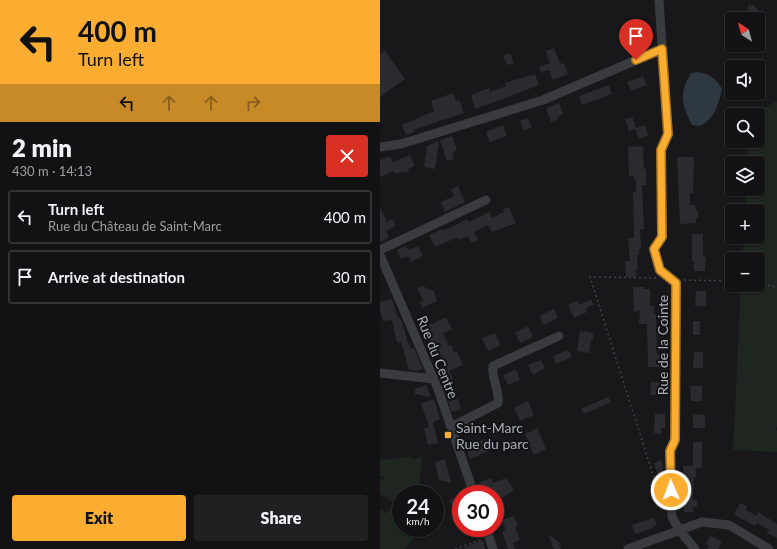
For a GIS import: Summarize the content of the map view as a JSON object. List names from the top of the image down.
{
  "streets": {
    "street": ["Rue de la Cointe", "Rue du Centre"]
  },
  "places": {
    "transit": ["Saint-Marc Rue du parc"]
  },
  "north": "top left",
  "page": {
    "turn": ["400 m", "Turn left"],
    "map_buttons": ["+", "−"],
    "heading": ["2 min", "430 m · 14:13"],
    "list": [
      {
        "name": "Turn left",
        "note": "Rue du Château de Saint-Marc",
        "value": "400 m"
      },
      {
        "name": "Arrive at destination",
        "value": "30 m"
      }
    ],
    "speed": "24 km/h",
    "limit": "30",
    "buttons": ["Exit", "Share"]
  }
}
